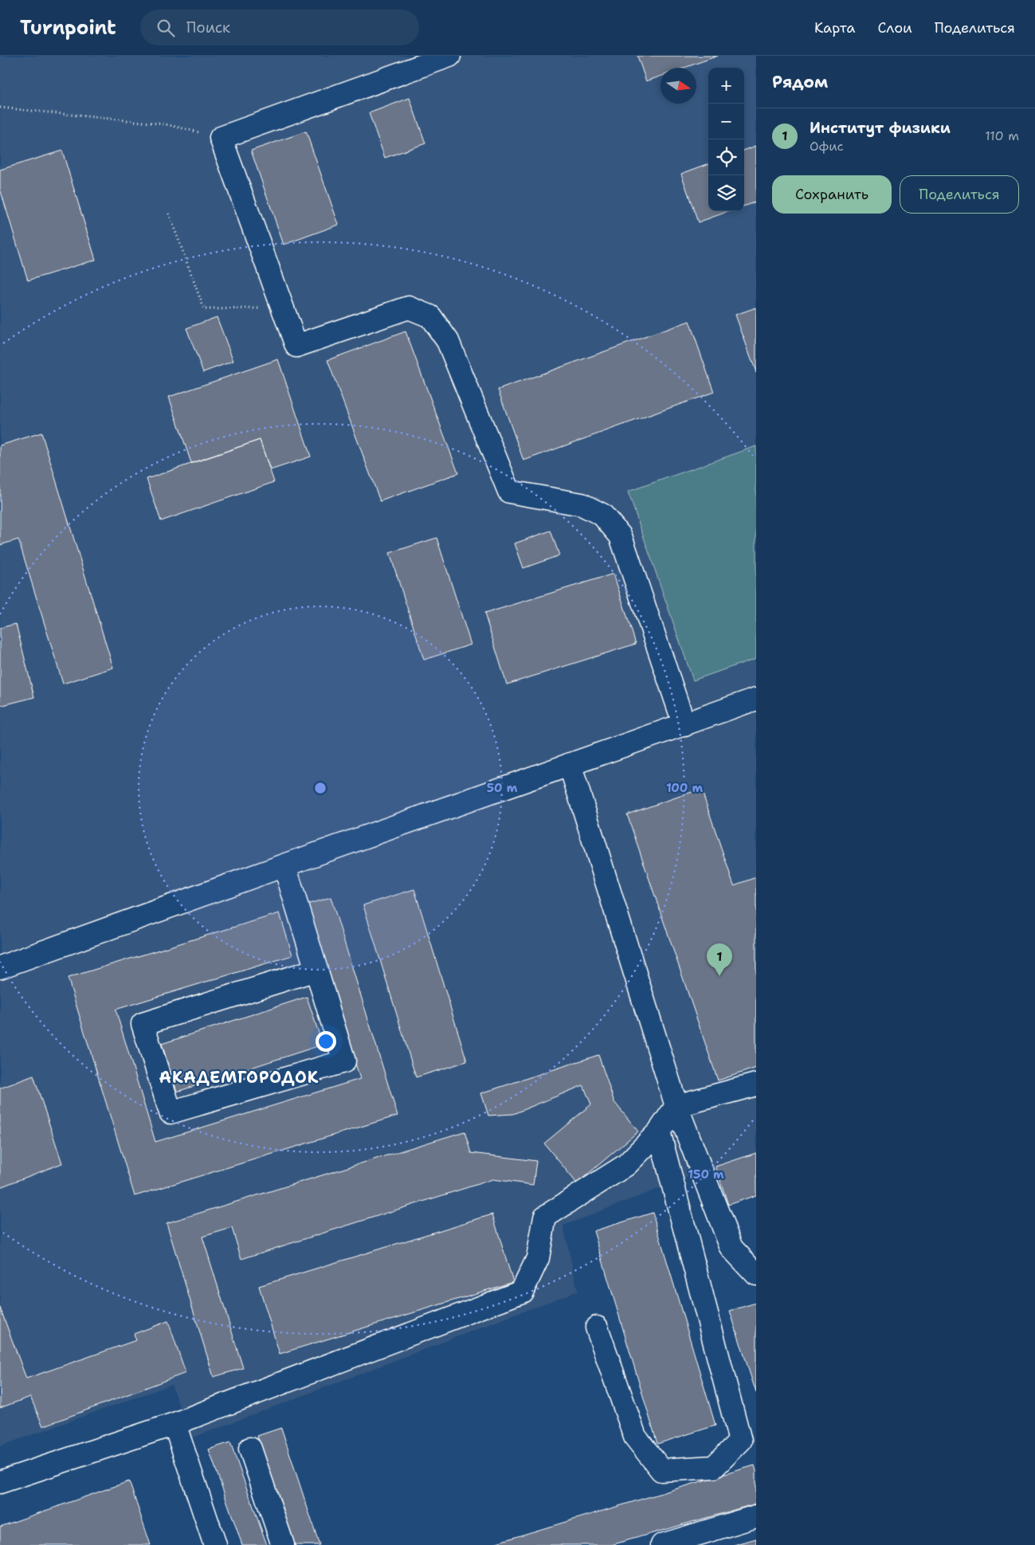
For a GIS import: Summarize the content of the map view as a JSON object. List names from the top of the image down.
{
  "districts": ["АКАДЕМГОРОДОК"],
  "north": "right",
  "page": {
    "header": "Turnpoint",
    "search": "Поиск",
    "nav": ["Карта", "Слои", "Поделиться"],
    "heading": "Рядом",
    "map_buttons": ["+", "−"],
    "list": [
      {
        "mark": "1",
        "name": "Институт физики",
        "note": "Офис",
        "value": "110 m"
      }
    ],
    "buttons": ["Сохранить", "Поделиться"],
    "pins": "1"
  },
  "rings": ["50 m", "100 m", "150 m"]
}
